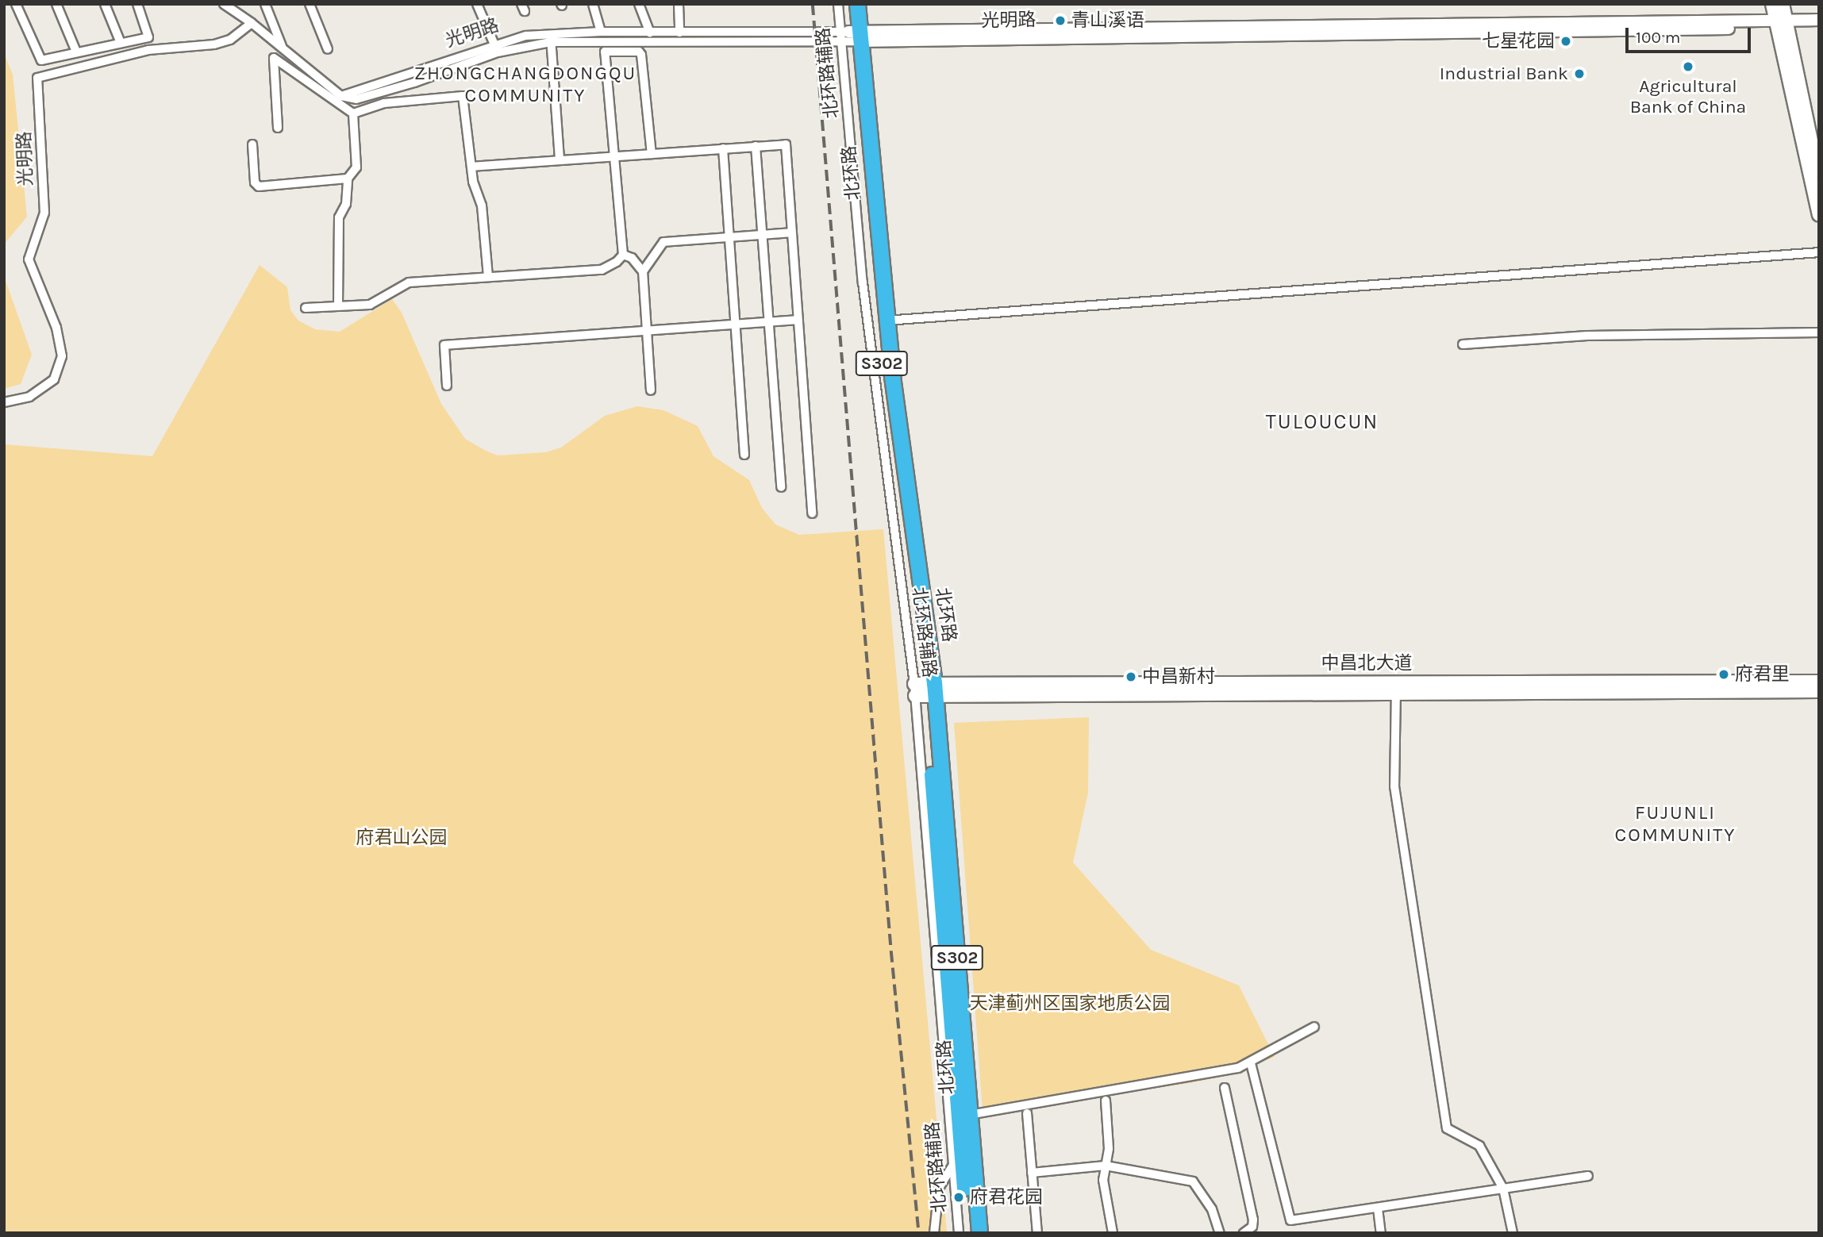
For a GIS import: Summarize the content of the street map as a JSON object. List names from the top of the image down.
{
  "streets": {
    "highway": ["北环路", "S302"],
    "main road": ["中昌北大道"],
    "street": ["光明路", "北环路辅路"]
  },
  "crossings": [
    ["光明路", "北环路辅路"],
    ["光明路", "北环路"],
    ["北环路辅路", "北环路"],
    ["北环路", "中昌北大道"]
  ],
  "districts": ["ZHONGCHANGDONGQU COMMUNITY", "TULOUCUN", "FUJUNLI COMMUNITY"],
  "parks": ["府君山公园", "天津蓟州区国家地质公园"],
  "places": [
    "青山溪语",
    "七星花园",
    "Agricultural Bank of China",
    "Industrial Bank",
    "府君里",
    "中昌新村",
    "府君花园"
  ],
  "scale_bar": "100 m"
}
